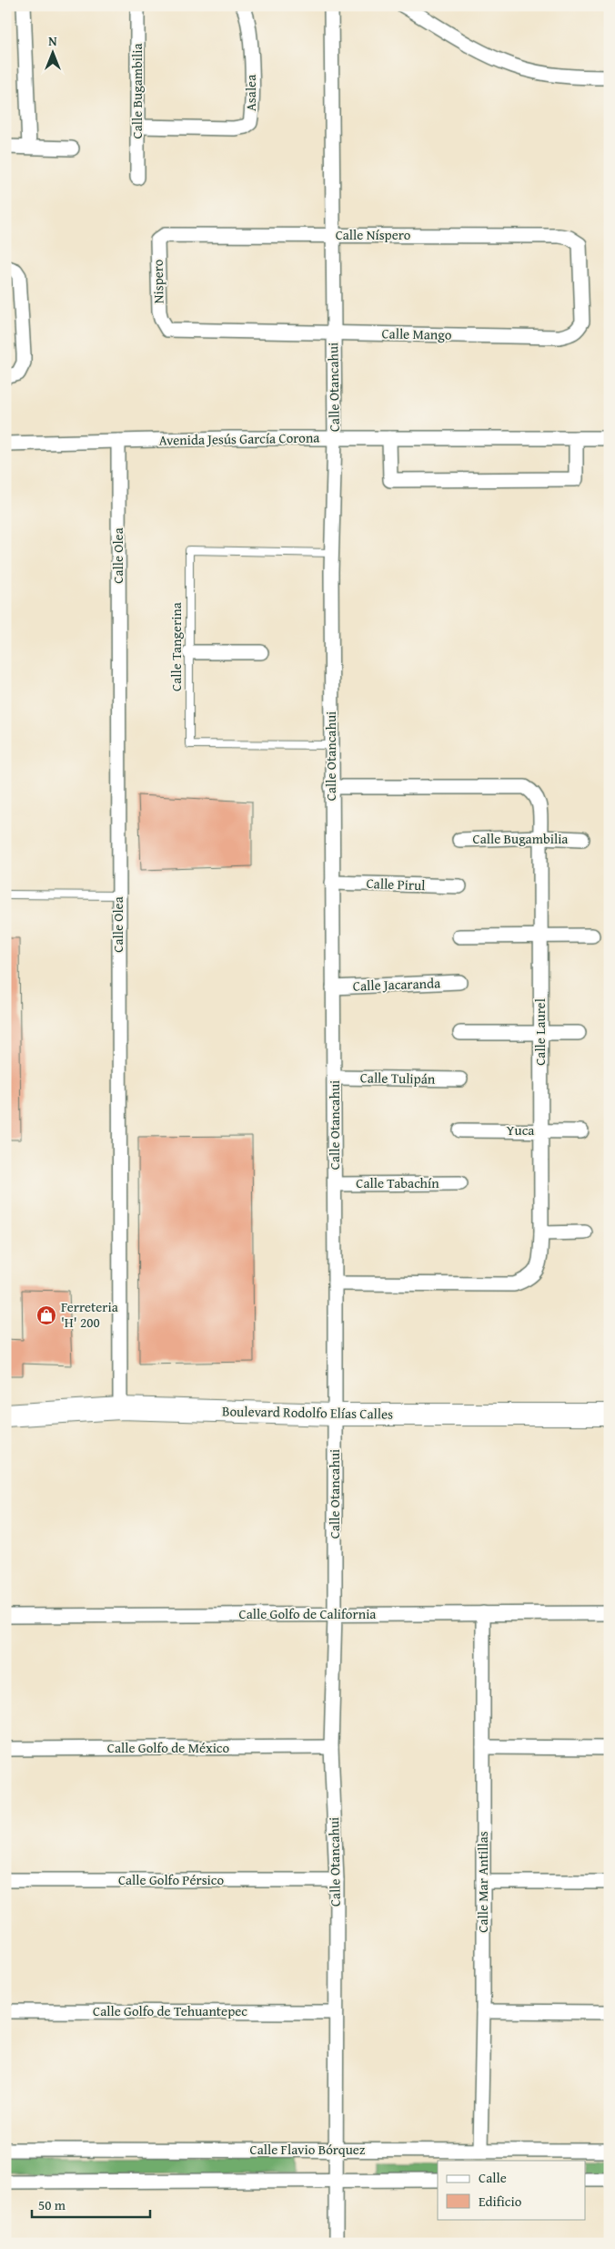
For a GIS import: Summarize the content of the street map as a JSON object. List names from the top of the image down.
{
  "streets": {
    "main road": ["Boulevard Rodolfo Elías Calles"],
    "street": [
      "Calle Bugambilia",
      "Asalea",
      "Calle Níspero",
      "Nispero",
      "Calle Mango",
      "Calle Otancahui",
      "Avenida Jesús García Corona",
      "Calle Olea",
      "Calle Pirul",
      "Calle Jacaranda",
      "Calle Laurel",
      "Calle Tulipán",
      "Yuca",
      "Calle Tabachín",
      "Calle Golfo de California",
      "Calle Golfo de México",
      "Calle Golfo Pérsico",
      "Calle Mar Antillas",
      "Calle Golfo de Tehuantepec",
      "Calle Flavio Bórquez"
    ],
    "lane": ["Calle Tangerina"]
  },
  "crossings": [
    ["Calle Bugambilia", "Asalea"],
    ["Calle Bugambilia", "Calle Laurel"],
    ["Calle Níspero", "Nispero"],
    ["Calle Níspero", "Calle Mango"],
    ["Calle Níspero", "Calle Otancahui"],
    ["Nispero", "Calle Mango"],
    ["Calle Mango", "Calle Otancahui"],
    ["Calle Otancahui", "Avenida Jesús García Corona"],
    ["Calle Otancahui", "Calle Tangerina"],
    ["Calle Otancahui", "Calle Pirul"],
    ["Calle Otancahui", "Calle Jacaranda"],
    ["Calle Otancahui", "Calle Laurel"],
    ["Calle Otancahui", "Calle Tulipán"],
    ["Calle Otancahui", "Calle Tabachín"],
    ["Calle Otancahui", "Boulevard Rodolfo Elías Calles"],
    ["Calle Otancahui", "Calle Golfo de California"],
    ["Calle Otancahui", "Calle Golfo de México"],
    ["Calle Otancahui", "Calle Golfo Pérsico"],
    ["Calle Otancahui", "Calle Golfo de Tehuantepec"],
    ["Calle Otancahui", "Calle Flavio Bórquez"],
    ["Avenida Jesús García Corona", "Calle Olea"],
    ["Calle Olea", "Boulevard Rodolfo Elías Calles"],
    ["Calle Laurel", "Yuca"],
    ["Calle Golfo de California", "Calle Mar Antillas"],
    ["Calle Mar Antillas", "Calle Flavio Bórquez"]
  ],
  "places": {
    "shop": ["Ferreteria 'H' 200"]
  },
  "legend": ["Calle", "Edificio"],
  "scale_bar": "50 m",
  "north": "top"
}
